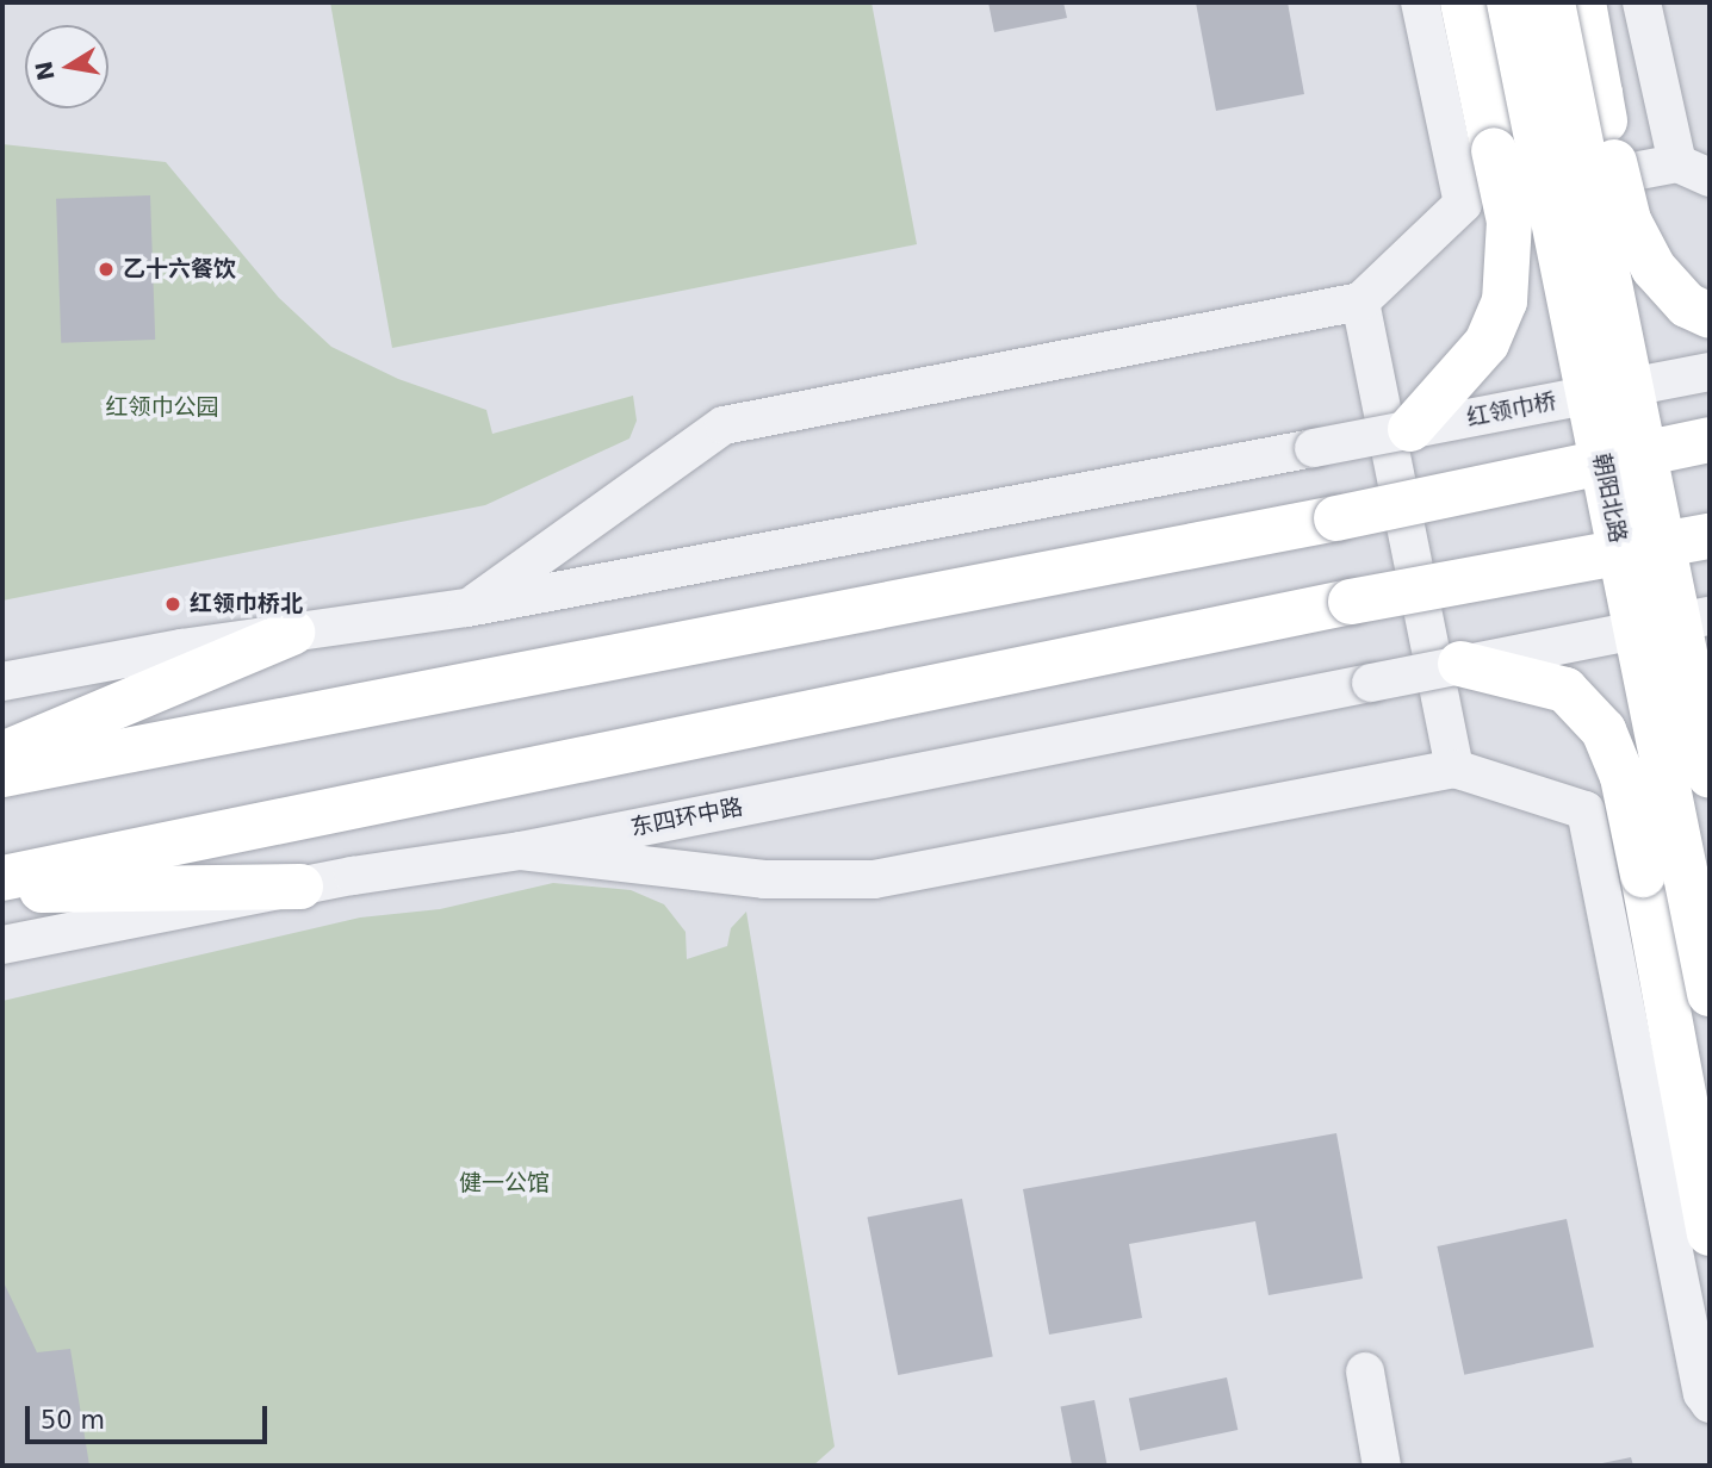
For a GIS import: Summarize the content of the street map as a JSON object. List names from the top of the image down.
{
  "streets": {
    "main road": ["朝阳北路"],
    "street": ["红领巾桥", "东四环中路"]
  },
  "parks": ["红领巾公园", "健一公馆"],
  "places": ["乙十六餐饮", "红领巾桥北"],
  "scale_bar": "50 m",
  "north": "left"
}
